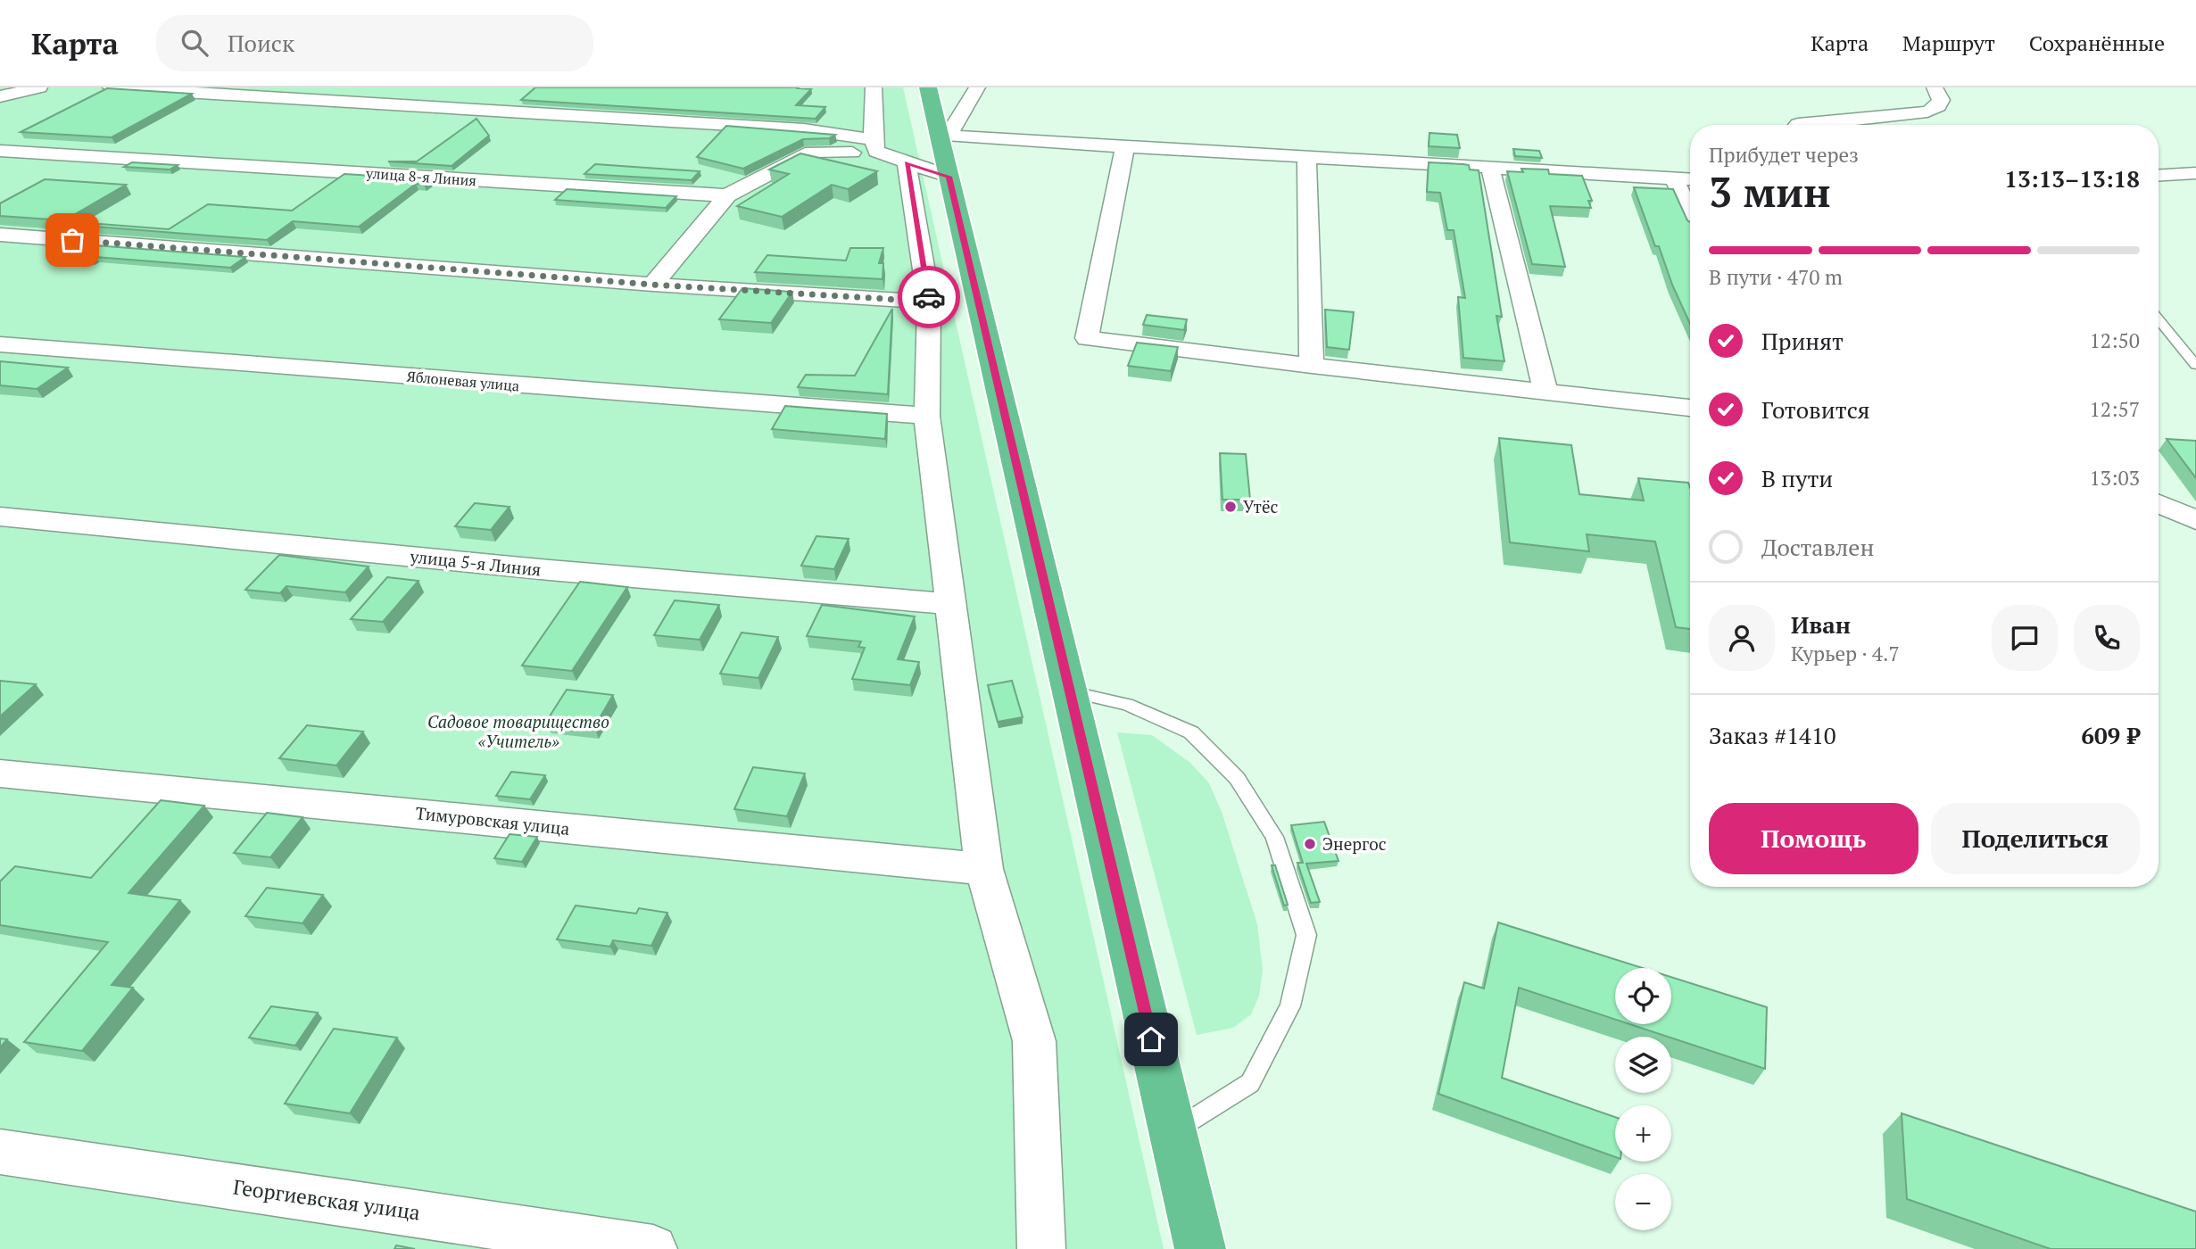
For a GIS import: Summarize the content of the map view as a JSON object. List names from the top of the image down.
{
  "streets": {
    "street": [
      "улица 8-я Линия",
      "Яблоневая улица",
      "улица 5-я Линия",
      "Тимуровская улица",
      "Георгиевская улица"
    ]
  },
  "parks": ["Садовое товарищество «Учитель»"],
  "places": ["Утёс", "Энергос"],
  "page": {
    "header": "Карта",
    "search": "Поиск",
    "nav": ["Карта", "Маршрут", "Сохранённые"],
    "heading": ["3 мин", "Прибудет через", "13:13–13:18"],
    "panel": [
      "Иван",
      "Курьер · 4.7",
      "Заказ #1410",
      "609 ₽"
    ],
    "bar": "В пути · 470 m",
    "list": [
      ["Принят", "12:50"],
      ["Готовится", "12:57"],
      ["В пути", "13:03"],
      "Доставлен"
    ],
    "buttons": ["Помощь", "Поделиться"],
    "map_buttons": ["+", "−"]
  }
}
